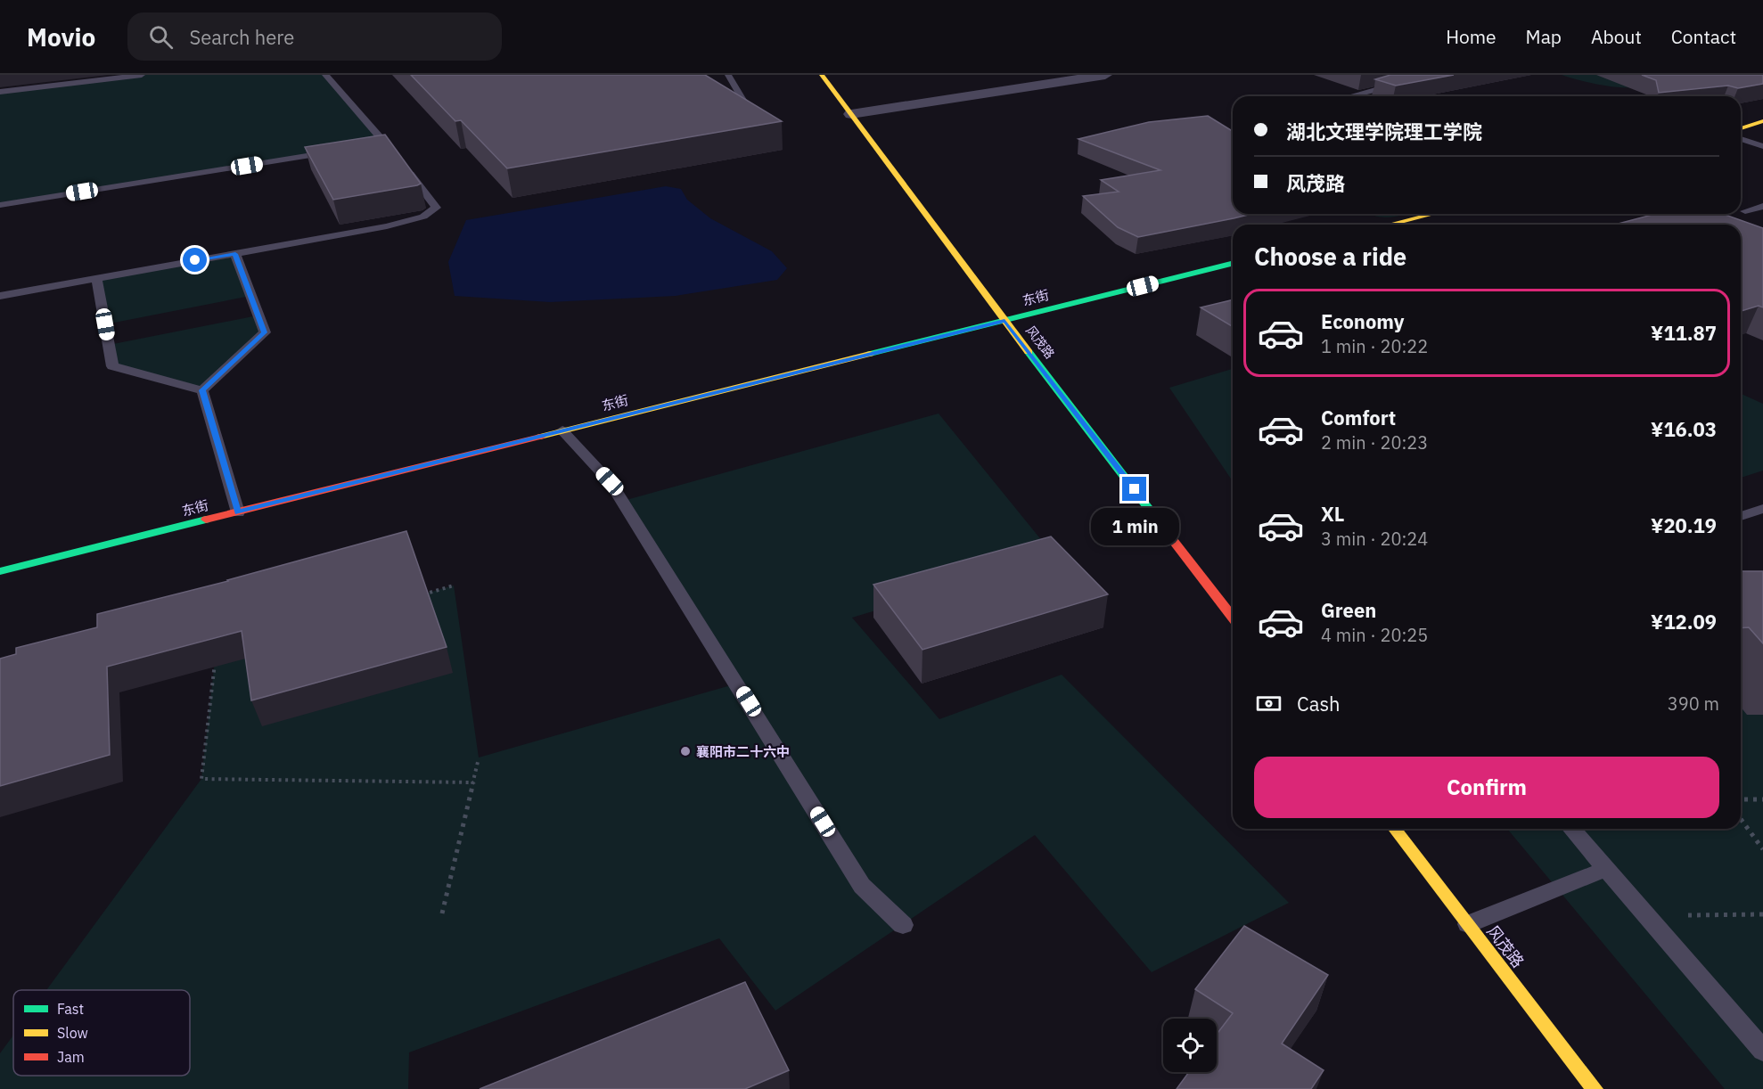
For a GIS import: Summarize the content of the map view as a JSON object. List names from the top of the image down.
{
  "streets": {
    "street": ["东街", "风茂路"]
  },
  "crossings": [
    ["东街", "风茂路"]
  ],
  "places": ["襄阳市二十六中"],
  "legend": ["Fast", "Slow", "Jam"],
  "page": {
    "header": "Movio",
    "search": "Search here",
    "nav": [
      "Home",
      "Map",
      "About",
      "Contact"
    ],
    "banner": ["湖北文理学院理工学院", "风茂路"],
    "heading": "Choose a ride",
    "list": [
      {
        "name": "Economy",
        "note": "1 min · 20:22",
        "value": "¥11.87"
      },
      {
        "name": "Comfort",
        "note": "2 min · 20:23",
        "value": "¥16.03"
      },
      {
        "name": "XL",
        "note": "3 min · 20:24",
        "value": "¥20.19"
      },
      {
        "name": "Green",
        "note": "4 min · 20:25",
        "value": "¥12.09"
      }
    ],
    "bubble": "1 min",
    "pay": ["Cash", "390 m"],
    "buttons": "Confirm"
  }
}
